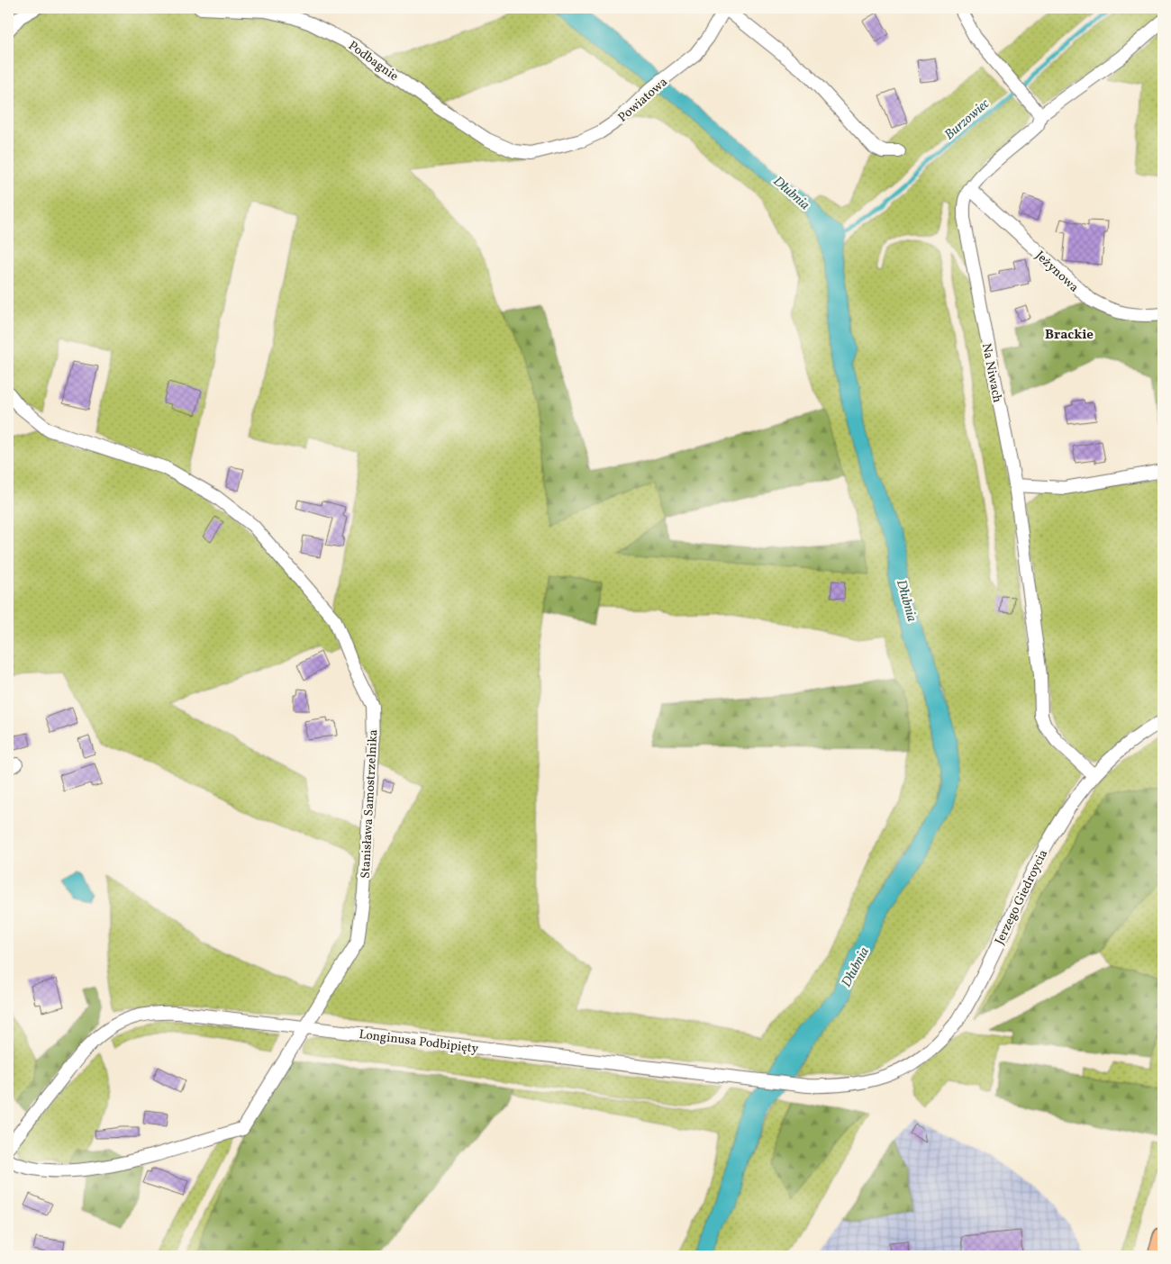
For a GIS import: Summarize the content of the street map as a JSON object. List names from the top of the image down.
{
  "streets": {
    "street": [
      "Podbagnie",
      "Powiatowa",
      "Jeżynowa",
      "Na Niwach",
      "Stanisława Samostrzelnika",
      "Jerzego Giedroycia",
      "Longinusa Podbipięty"
    ]
  },
  "crossings": [
    ["Podbagnie", "Powiatowa"],
    ["Jeżynowa", "Na Niwach"],
    ["Na Niwach", "Jerzego Giedroycia"],
    ["Stanisława Samostrzelnika", "Longinusa Podbipięty"],
    ["Jerzego Giedroycia", "Longinusa Podbipięty"]
  ],
  "districts": ["Brackie"],
  "water": ["Burzowiec", "Dłubnia"]
}
